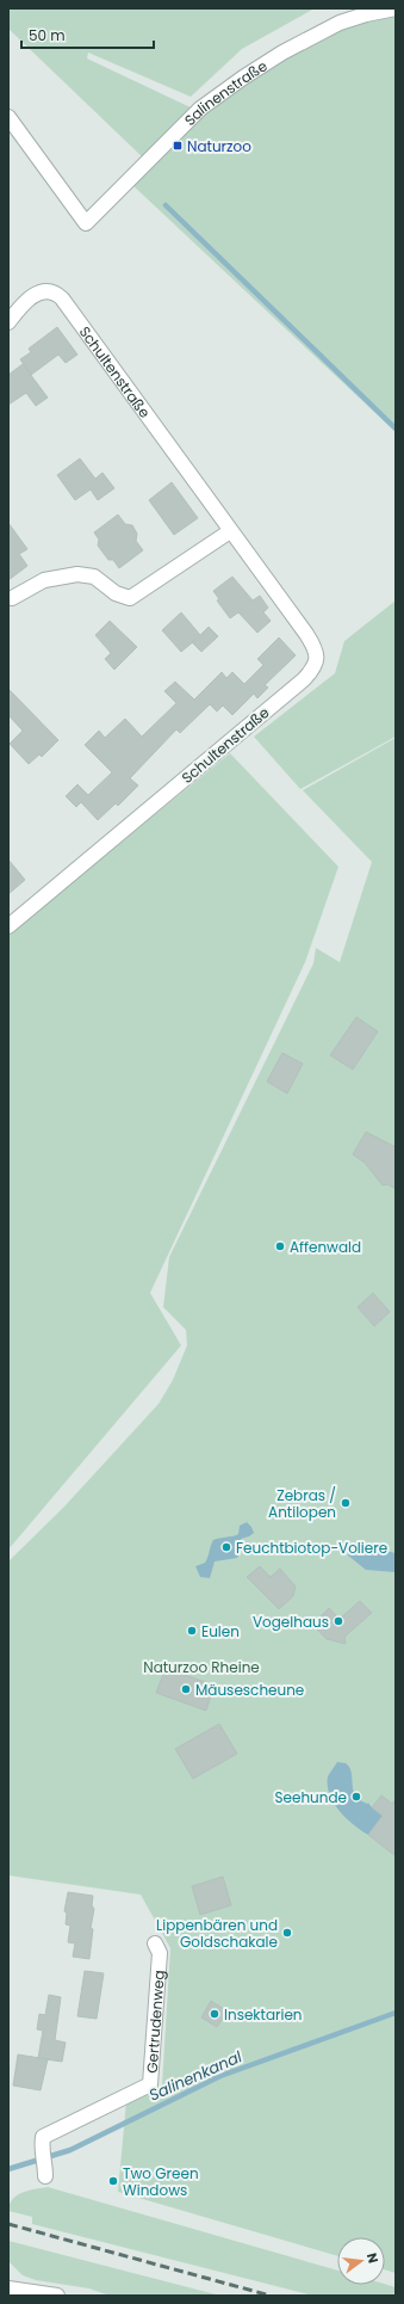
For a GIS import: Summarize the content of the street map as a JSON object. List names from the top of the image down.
{
  "streets": {
    "street": ["Salinenstraße", "Schultenstraße", "Gertrudenweg"]
  },
  "water": ["Salinenkanal"],
  "parks": ["Naturzoo Rheine"],
  "places": {
    "transit": ["Naturzoo"],
    "other": [
      "Affenwald",
      "Zebras / Antilopen",
      "Feuchtbiotop-Voliere",
      "Vogelhaus",
      "Eulen",
      "Mäusescheune",
      "Seehunde",
      "Lippenbären und Goldschakale",
      "Insektarien",
      "Two Green Windows"
    ]
  },
  "scale_bar": "50 m",
  "north": "right"
}
